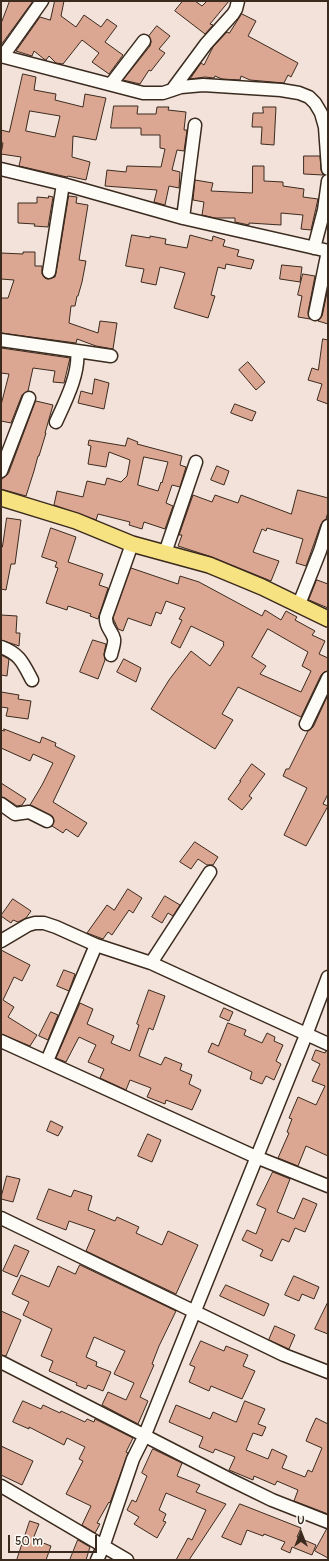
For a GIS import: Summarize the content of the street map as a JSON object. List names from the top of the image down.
{
  "scale_bar": "50 m",
  "north": "top"
}
